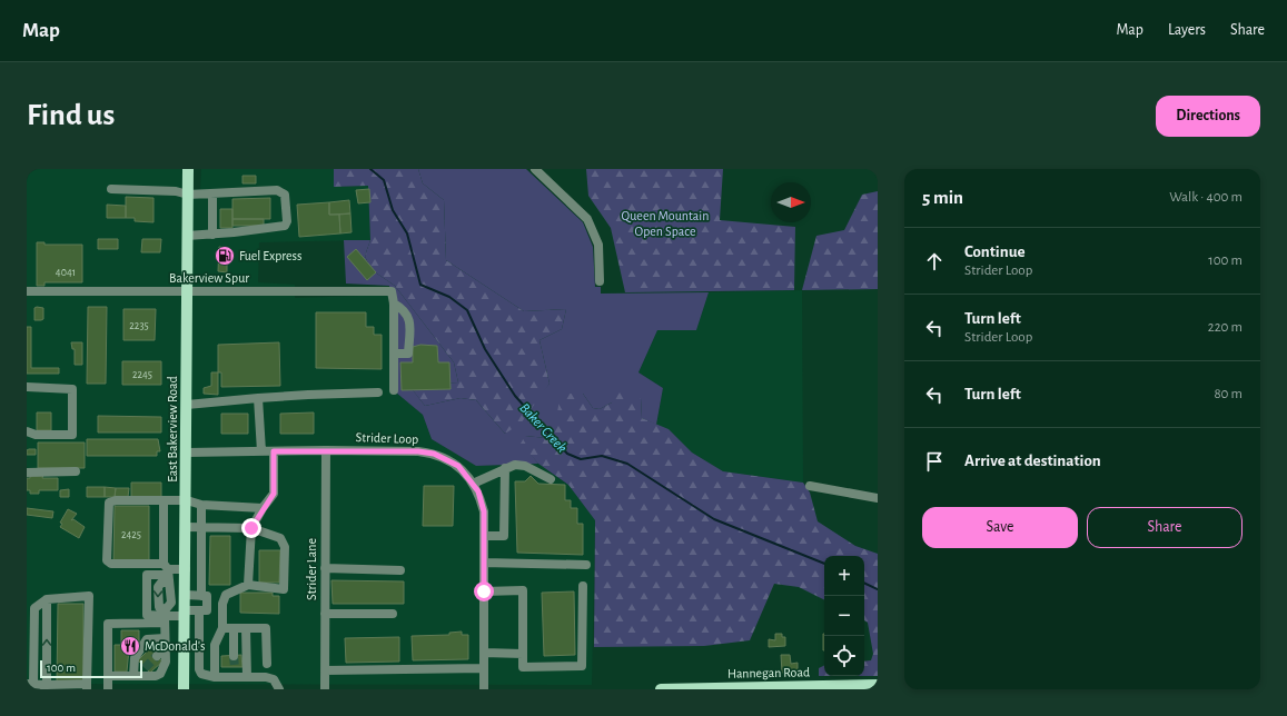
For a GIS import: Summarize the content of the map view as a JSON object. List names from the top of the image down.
{
  "streets": {
    "main road": ["East Bakerview Road", "Hannegan Road"],
    "street": ["Bakerview Spur", "Strider Loop", "Strider Lane"]
  },
  "crossings": [
    ["Bakerview Spur", "East Bakerview Road"],
    ["East Bakerview Road", "Strider Loop"],
    ["Strider Loop", "Strider Lane"]
  ],
  "water": ["Baker Creek"],
  "parks": ["Queen Mountain Open Space"],
  "places": {
    "fuel station": ["Fuel Express"],
    "restaurant": ["McDonald's"]
  },
  "house_numbers": [
    "4041",
    "2235",
    "2245",
    "2425"
  ],
  "scale_bar": "100 m",
  "north": "right",
  "page": {
    "header": "Map",
    "nav": ["Map", "Layers", "Share"],
    "buttons": [
      "Directions",
      ["Save", "Share"]
    ],
    "title": "Find us",
    "heading": ["5 min", "Walk · 400 m"],
    "list": [
      ["Continue", "Strider Loop", "100 m"],
      ["Turn left", "Strider Loop", "220 m"],
      ["Turn left", "80 m"],
      "Arrive at destination"
    ],
    "map_buttons": ["+", "−"],
    "scale": "100 m"
  }
}
